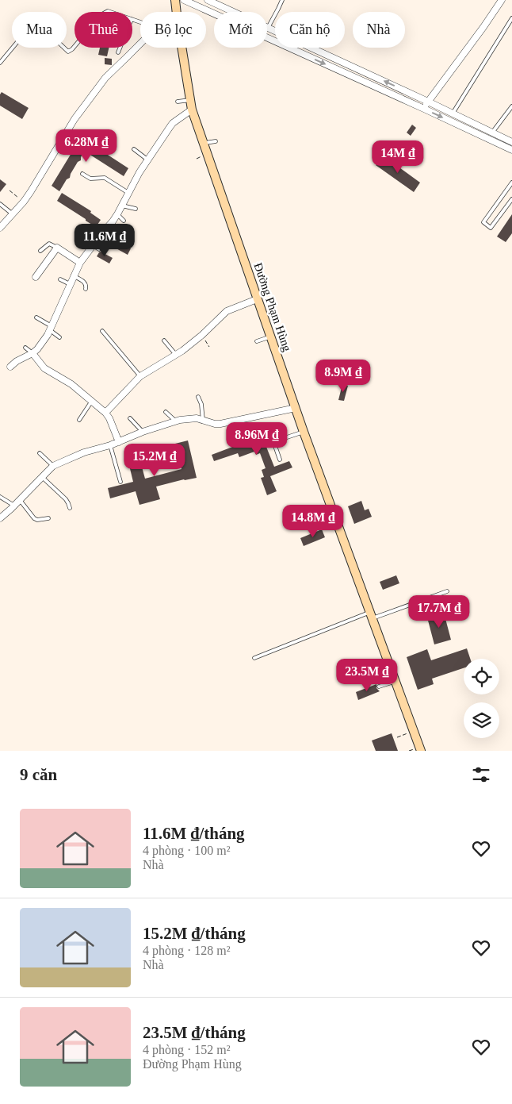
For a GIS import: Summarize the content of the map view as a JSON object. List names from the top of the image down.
{
  "streets": {
    "main road": ["Đường Phạm Hùng"]
  },
  "page": {
    "chip": [
      "Mua",
      "Thuê",
      "Bộ lọc",
      "Mới",
      "Căn hộ",
      "Nhà"
    ],
    "price": [
      "6.28M ₫",
      "14M ₫",
      "11.6M ₫",
      "8.9M ₫",
      "8.96M ₫",
      "15.2M ₫",
      "14.8M ₫",
      "17.7M ₫",
      "23.5M ₫"
    ],
    "heading": "9 căn",
    "list": [
      {
        "name": "11.6M ₫/tháng",
        "note": "4 phòng · 100 m² · Nhà"
      },
      {
        "name": "15.2M ₫/tháng",
        "note": "4 phòng · 128 m² · Nhà"
      },
      {
        "name": "23.5M ₫/tháng",
        "note": "4 phòng · 152 m² · Đường Phạm Hùng"
      }
    ]
  }
}
